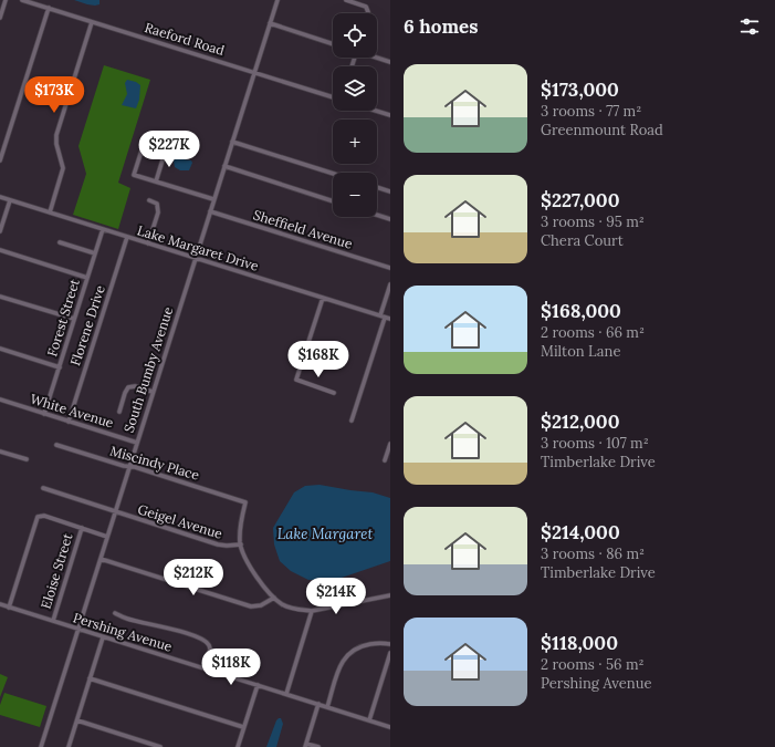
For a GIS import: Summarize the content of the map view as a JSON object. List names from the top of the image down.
{
  "streets": {
    "street": [
      "Raeford Road",
      "Sheffield Avenue",
      "Lake Margaret Drive",
      "Forest Street",
      "Florene Drive",
      "South Bumby Avenue",
      "White Avenue",
      "Miscindy Place",
      "Geigel Avenue",
      "Eloise Street",
      "Pershing Avenue"
    ]
  },
  "crossings": [
    ["Raeford Road", "South Bumby Avenue"],
    ["Sheffield Avenue", "South Bumby Avenue"],
    ["Lake Margaret Drive", "Forest Street"],
    ["Lake Margaret Drive", "Florene Drive"],
    ["Lake Margaret Drive", "South Bumby Avenue"],
    ["Forest Street", "White Avenue"],
    ["Florene Drive", "White Avenue"],
    ["South Bumby Avenue", "White Avenue"],
    ["South Bumby Avenue", "Miscindy Place"],
    ["South Bumby Avenue", "Geigel Avenue"],
    ["South Bumby Avenue", "Pershing Avenue"],
    ["Miscindy Place", "Geigel Avenue"],
    ["Eloise Street", "Pershing Avenue"]
  ],
  "water": ["Lake Margaret"],
  "page": {
    "heading": "6 homes",
    "map_buttons": ["+", "−"],
    "list": [
      {
        "name": "$173,000",
        "note": "3 rooms · 77 m² · Greenmount Road"
      },
      {
        "name": "$227,000",
        "note": "3 rooms · 95 m² · Chera Court"
      },
      {
        "name": "$168,000",
        "note": "2 rooms · 66 m² · Milton Lane"
      },
      {
        "name": "$212,000",
        "note": "3 rooms · 107 m² · Timberlake Drive"
      },
      {
        "name": "$214,000",
        "note": "3 rooms · 86 m² · Timberlake Drive"
      },
      {
        "name": "$118,000",
        "note": "2 rooms · 56 m² · Pershing Avenue"
      }
    ],
    "price": [
      "$173K",
      "$227K",
      "$168K",
      "$212K",
      "$214K",
      "$118K"
    ]
  }
}
